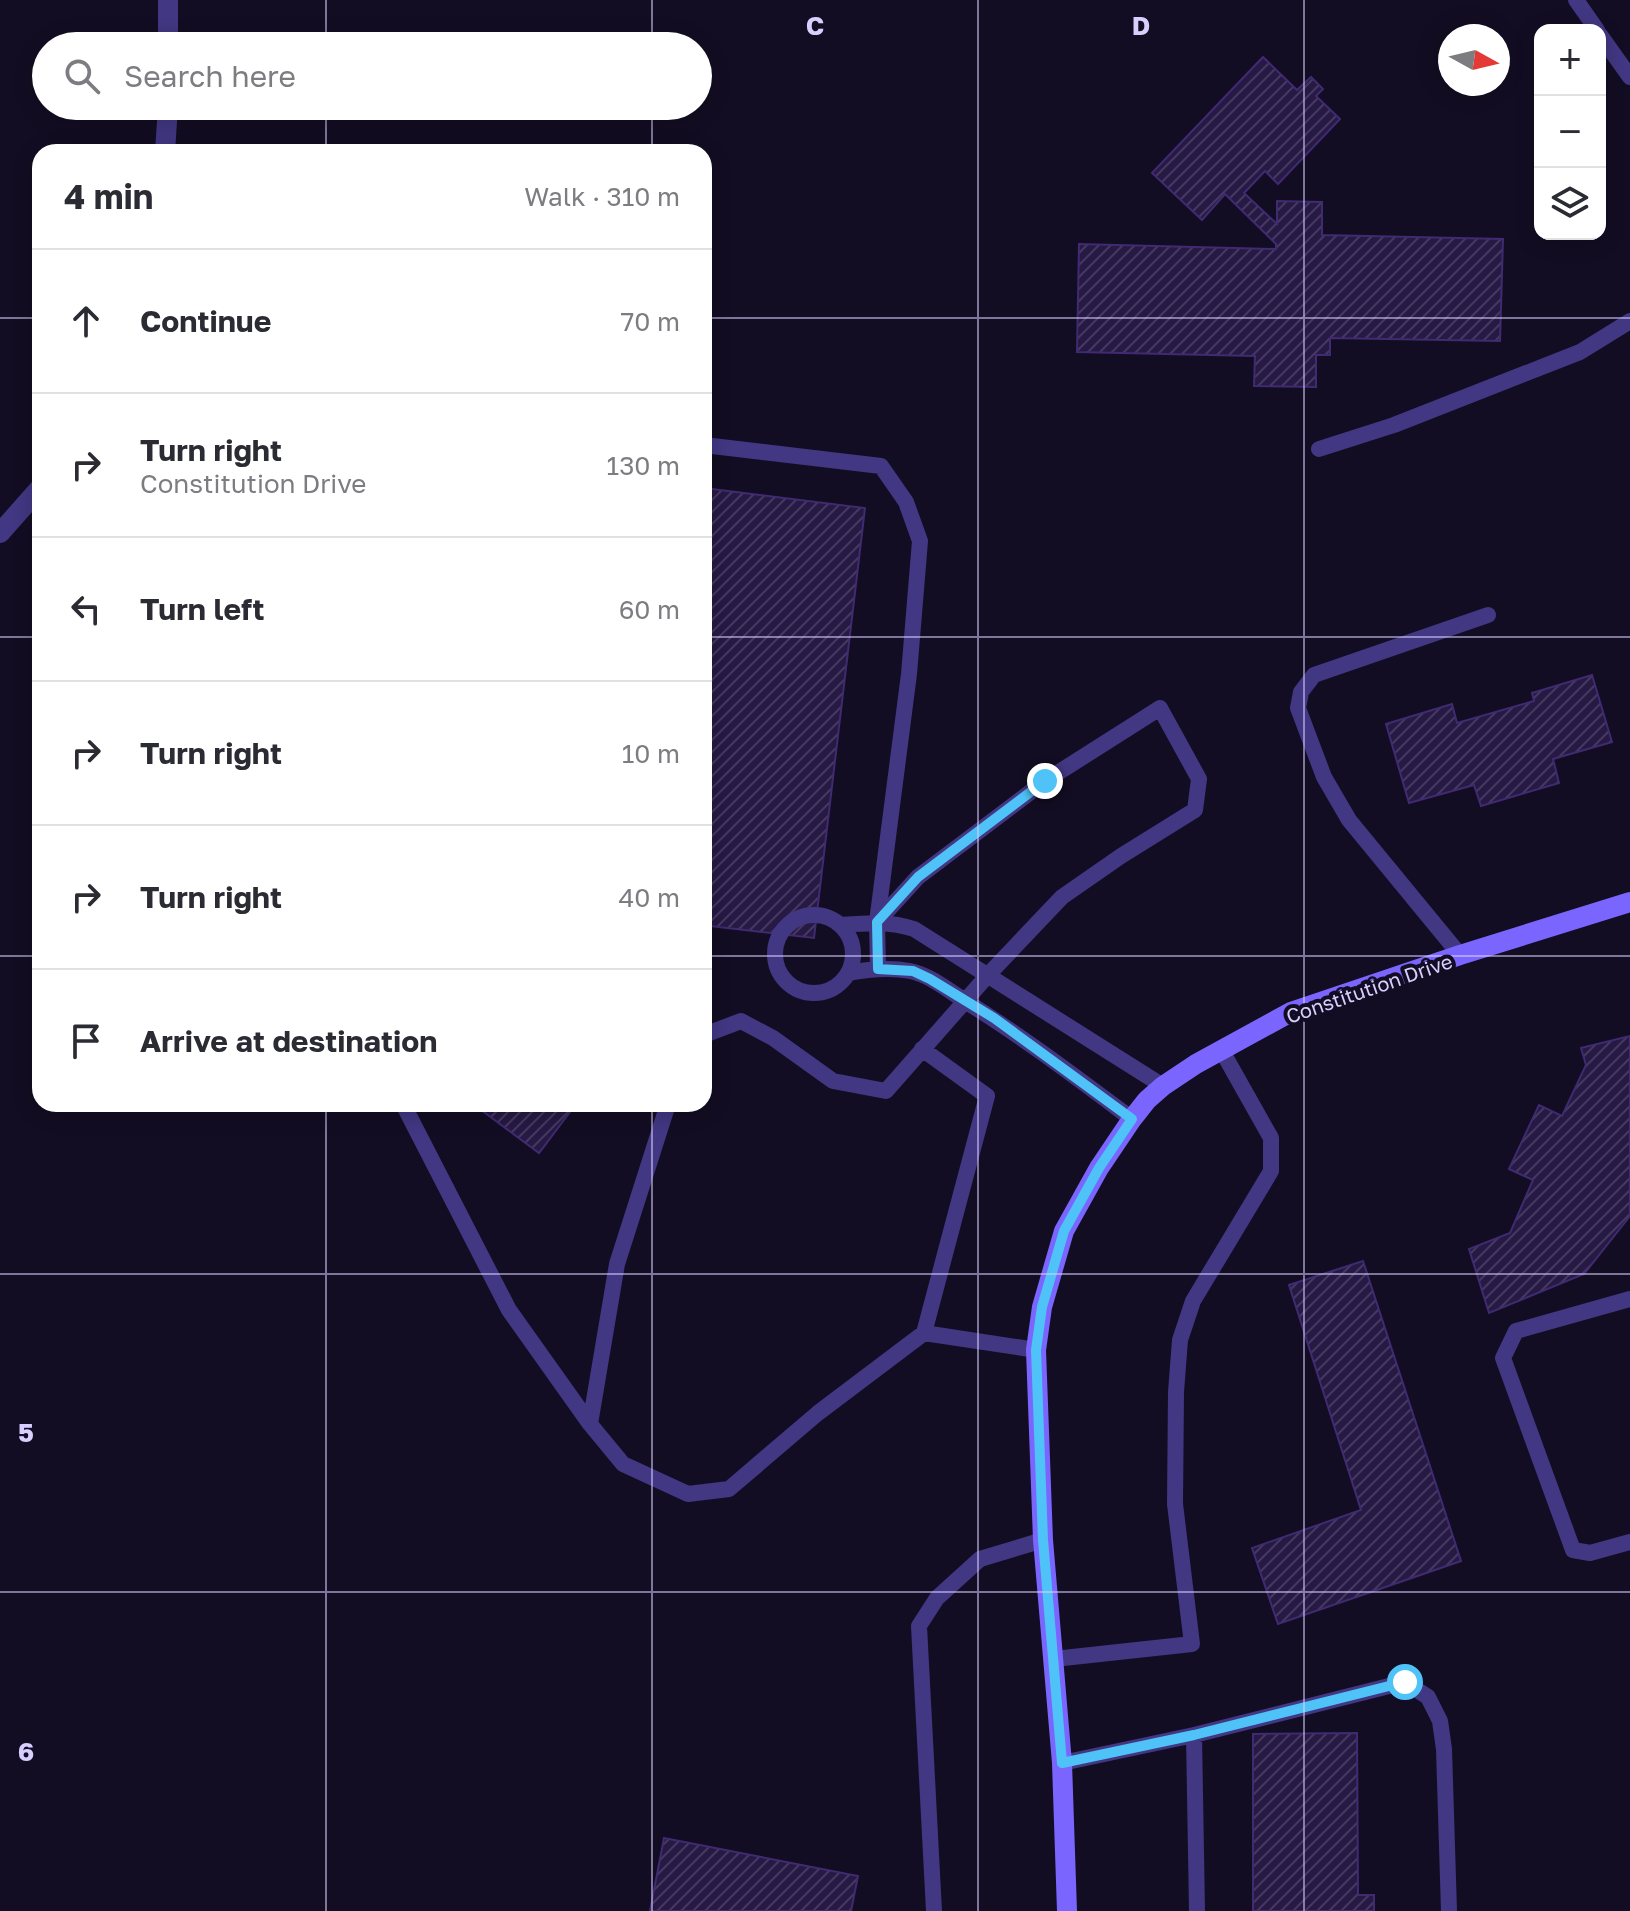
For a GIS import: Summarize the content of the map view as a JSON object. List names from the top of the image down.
{
  "streets": {
    "street": ["Constitution Drive"]
  },
  "north": "right",
  "page": {
    "map_buttons": ["+", "−"],
    "search": "Search here",
    "heading": ["4 min", "Walk · 310 m"],
    "list": [
      ["Continue", "70 m"],
      ["Turn right", "Constitution Drive", "130 m"],
      ["Turn left", "60 m"],
      ["Turn right", "10 m"],
      ["Turn right", "40 m"],
      "Arrive at destination"
    ]
  },
  "grid": {
    "columns": ["C", "D"],
    "rows": ["5", "6"]
  }
}
